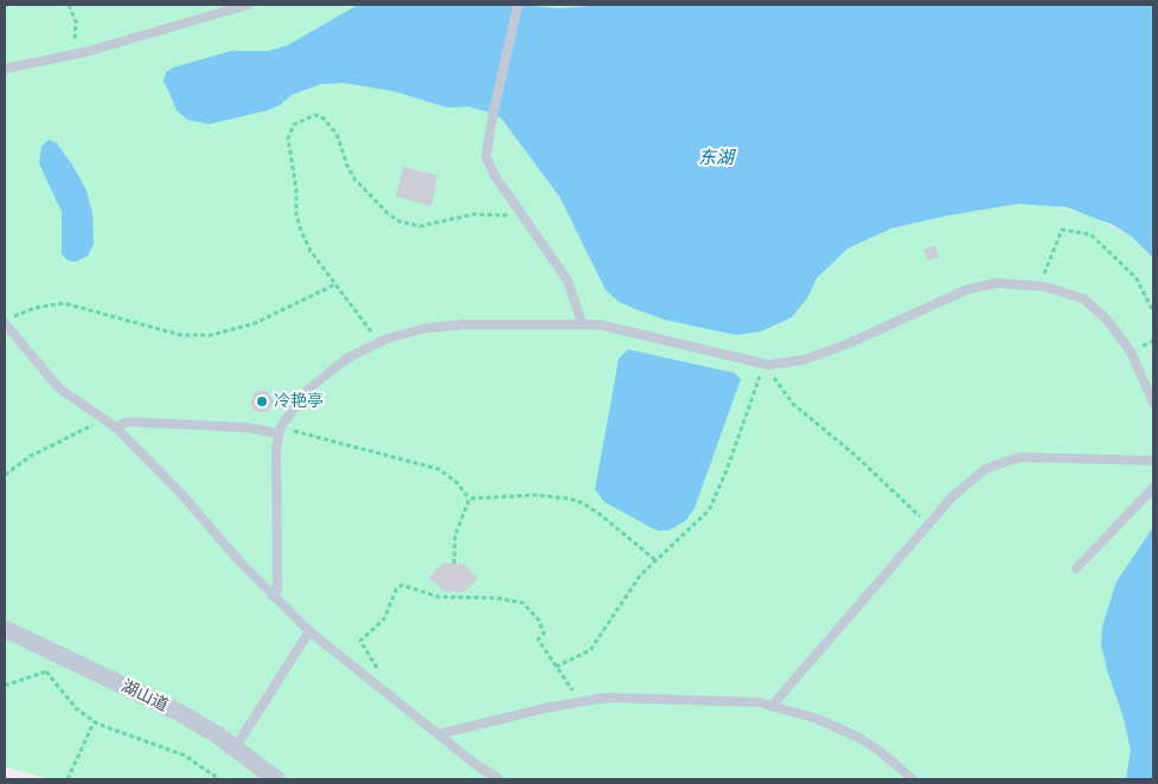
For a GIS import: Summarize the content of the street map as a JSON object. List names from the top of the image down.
{
  "streets": {
    "street": ["湖山道"]
  },
  "water": ["东湖"],
  "places": ["冷艳亭"]
}
